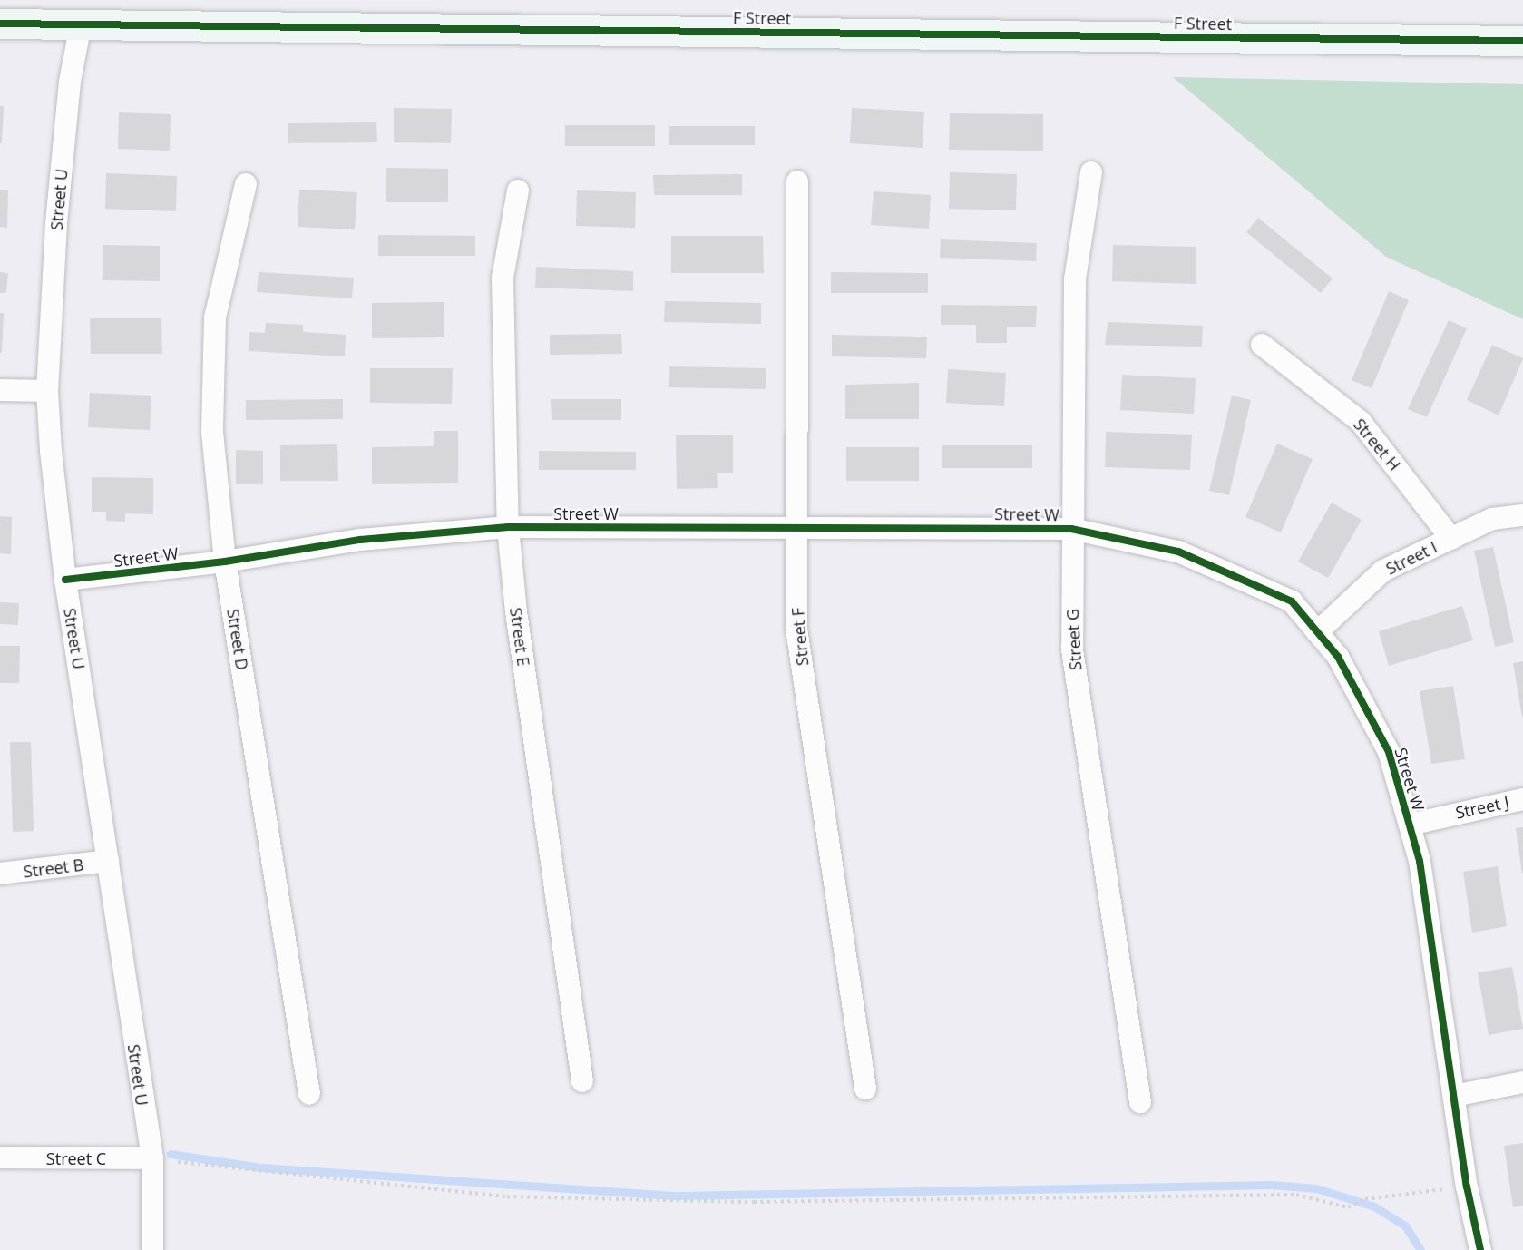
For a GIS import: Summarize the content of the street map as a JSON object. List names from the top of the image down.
{
  "streets": {
    "street": [
      "F Street",
      "Street U",
      "Street H",
      "Street W",
      "Street I",
      "Street E",
      "Street F",
      "Street D",
      "Street G",
      "Street J",
      "Street B",
      "Street C"
    ]
  },
  "crossings": [
    ["F Street", "Street U"],
    ["Street U", "Street W"],
    ["Street U", "Street B"],
    ["Street U", "Street C"],
    ["Street H", "Street I"],
    ["Street W", "Street I"],
    ["Street W", "Street E"],
    ["Street W", "Street F"],
    ["Street W", "Street D"],
    ["Street W", "Street G"],
    ["Street W", "Street J"]
  ]
}
